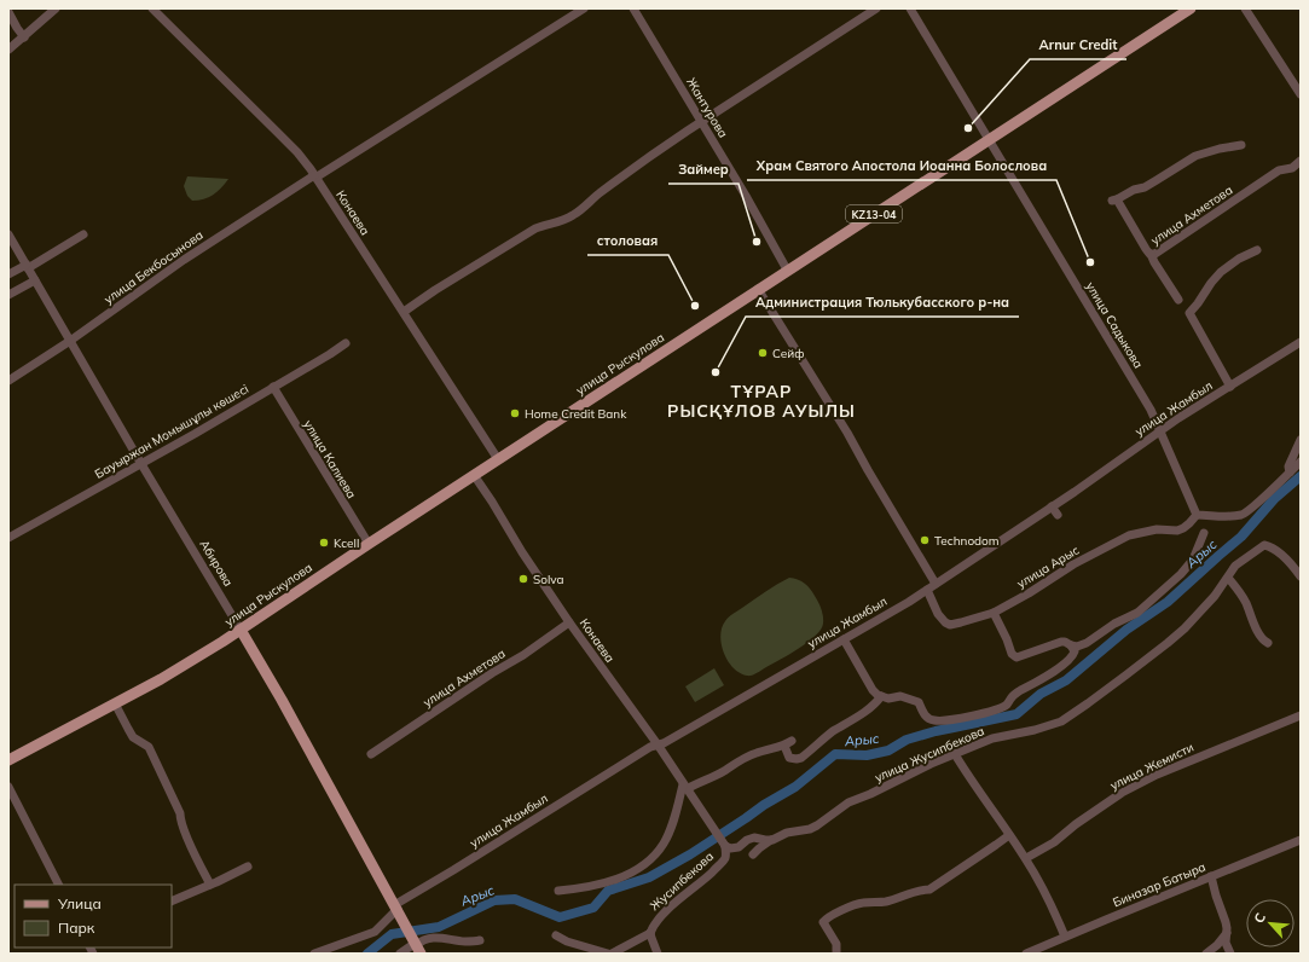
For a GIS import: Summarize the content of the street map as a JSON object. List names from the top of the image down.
{
  "streets": {
    "main road": ["KZ13-04", "улица Рыскулова", "Абирова"],
    "street": [
      "Жантурова",
      "Конаева",
      "улица Ахметова",
      "улица Бекбосынова",
      "улица Садыкова",
      "улица Жамбыл",
      "Бауыржан Момышұлы көшесі",
      "улица Калиева",
      "улица Арыс",
      "улица Жусипбекова",
      "улица Жемисти",
      "Жусипбекова",
      "Биназар Батыра"
    ]
  },
  "crossings": [
    ["Жантурова", "улица Рыскулова"],
    ["Конаева", "улица Ахметова"],
    ["Конаева", "улица Бекбосынова"],
    ["Конаева", "улица Рыскулова"],
    ["Конаева", "улица Жамбыл"],
    ["Конаева", "улица Жусипбекова"],
    ["Конаева", "Жусипбекова"],
    ["улица Бекбосынова", "Абирова"],
    ["улица Садыкова", "улица Рыскулова"],
    ["улица Садыкова", "улица Жамбыл"],
    ["улица Рыскулова", "улица Калиева"],
    ["улица Рыскулова", "Абирова"],
    ["улица Жамбыл", "Абирова"],
    ["улица Жамбыл", "улица Арыс"],
    ["Бауыржан Момышұлы көшесі", "улица Калиева"],
    ["Бауыржан Момышұлы көшесі", "Абирова"],
    ["улица Жусипбекова", "Жусипбекова"]
  ],
  "districts": ["ТҰРАР РЫСҚҰЛОВ АУЫЛЫ"],
  "water": ["Арыс"],
  "places": [
    "Arnur Credit",
    "Займер",
    "Храм Святого Апостола Иоанна Болослова",
    "столовая",
    "Сейф",
    "Администрация Тюлькубасского р-на",
    "Home Credit Bank",
    "Technodom",
    "Kcell",
    "Solva"
  ],
  "legend": ["Улица", "Парк"],
  "north": "top left"
}
